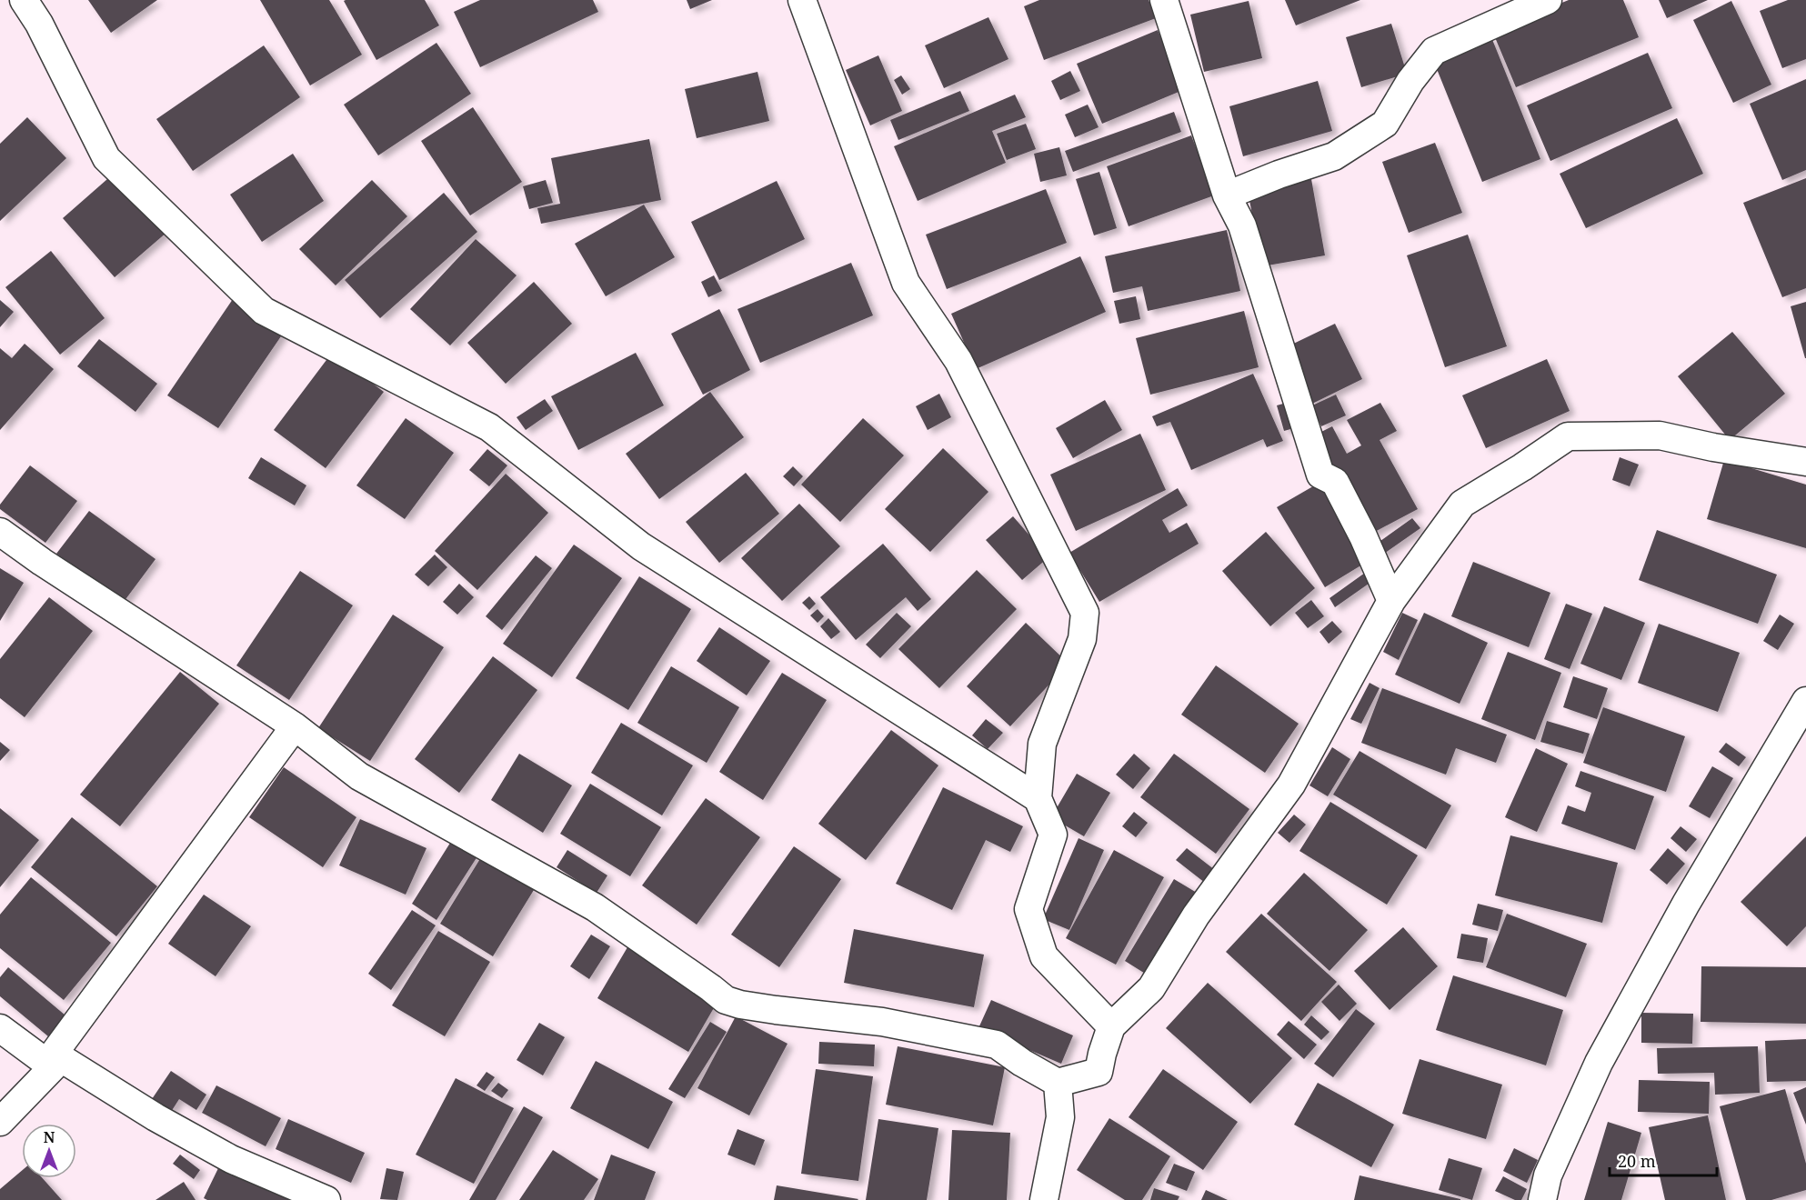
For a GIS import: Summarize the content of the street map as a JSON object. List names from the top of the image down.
{
  "scale_bar": "20 m",
  "north": "top"
}
